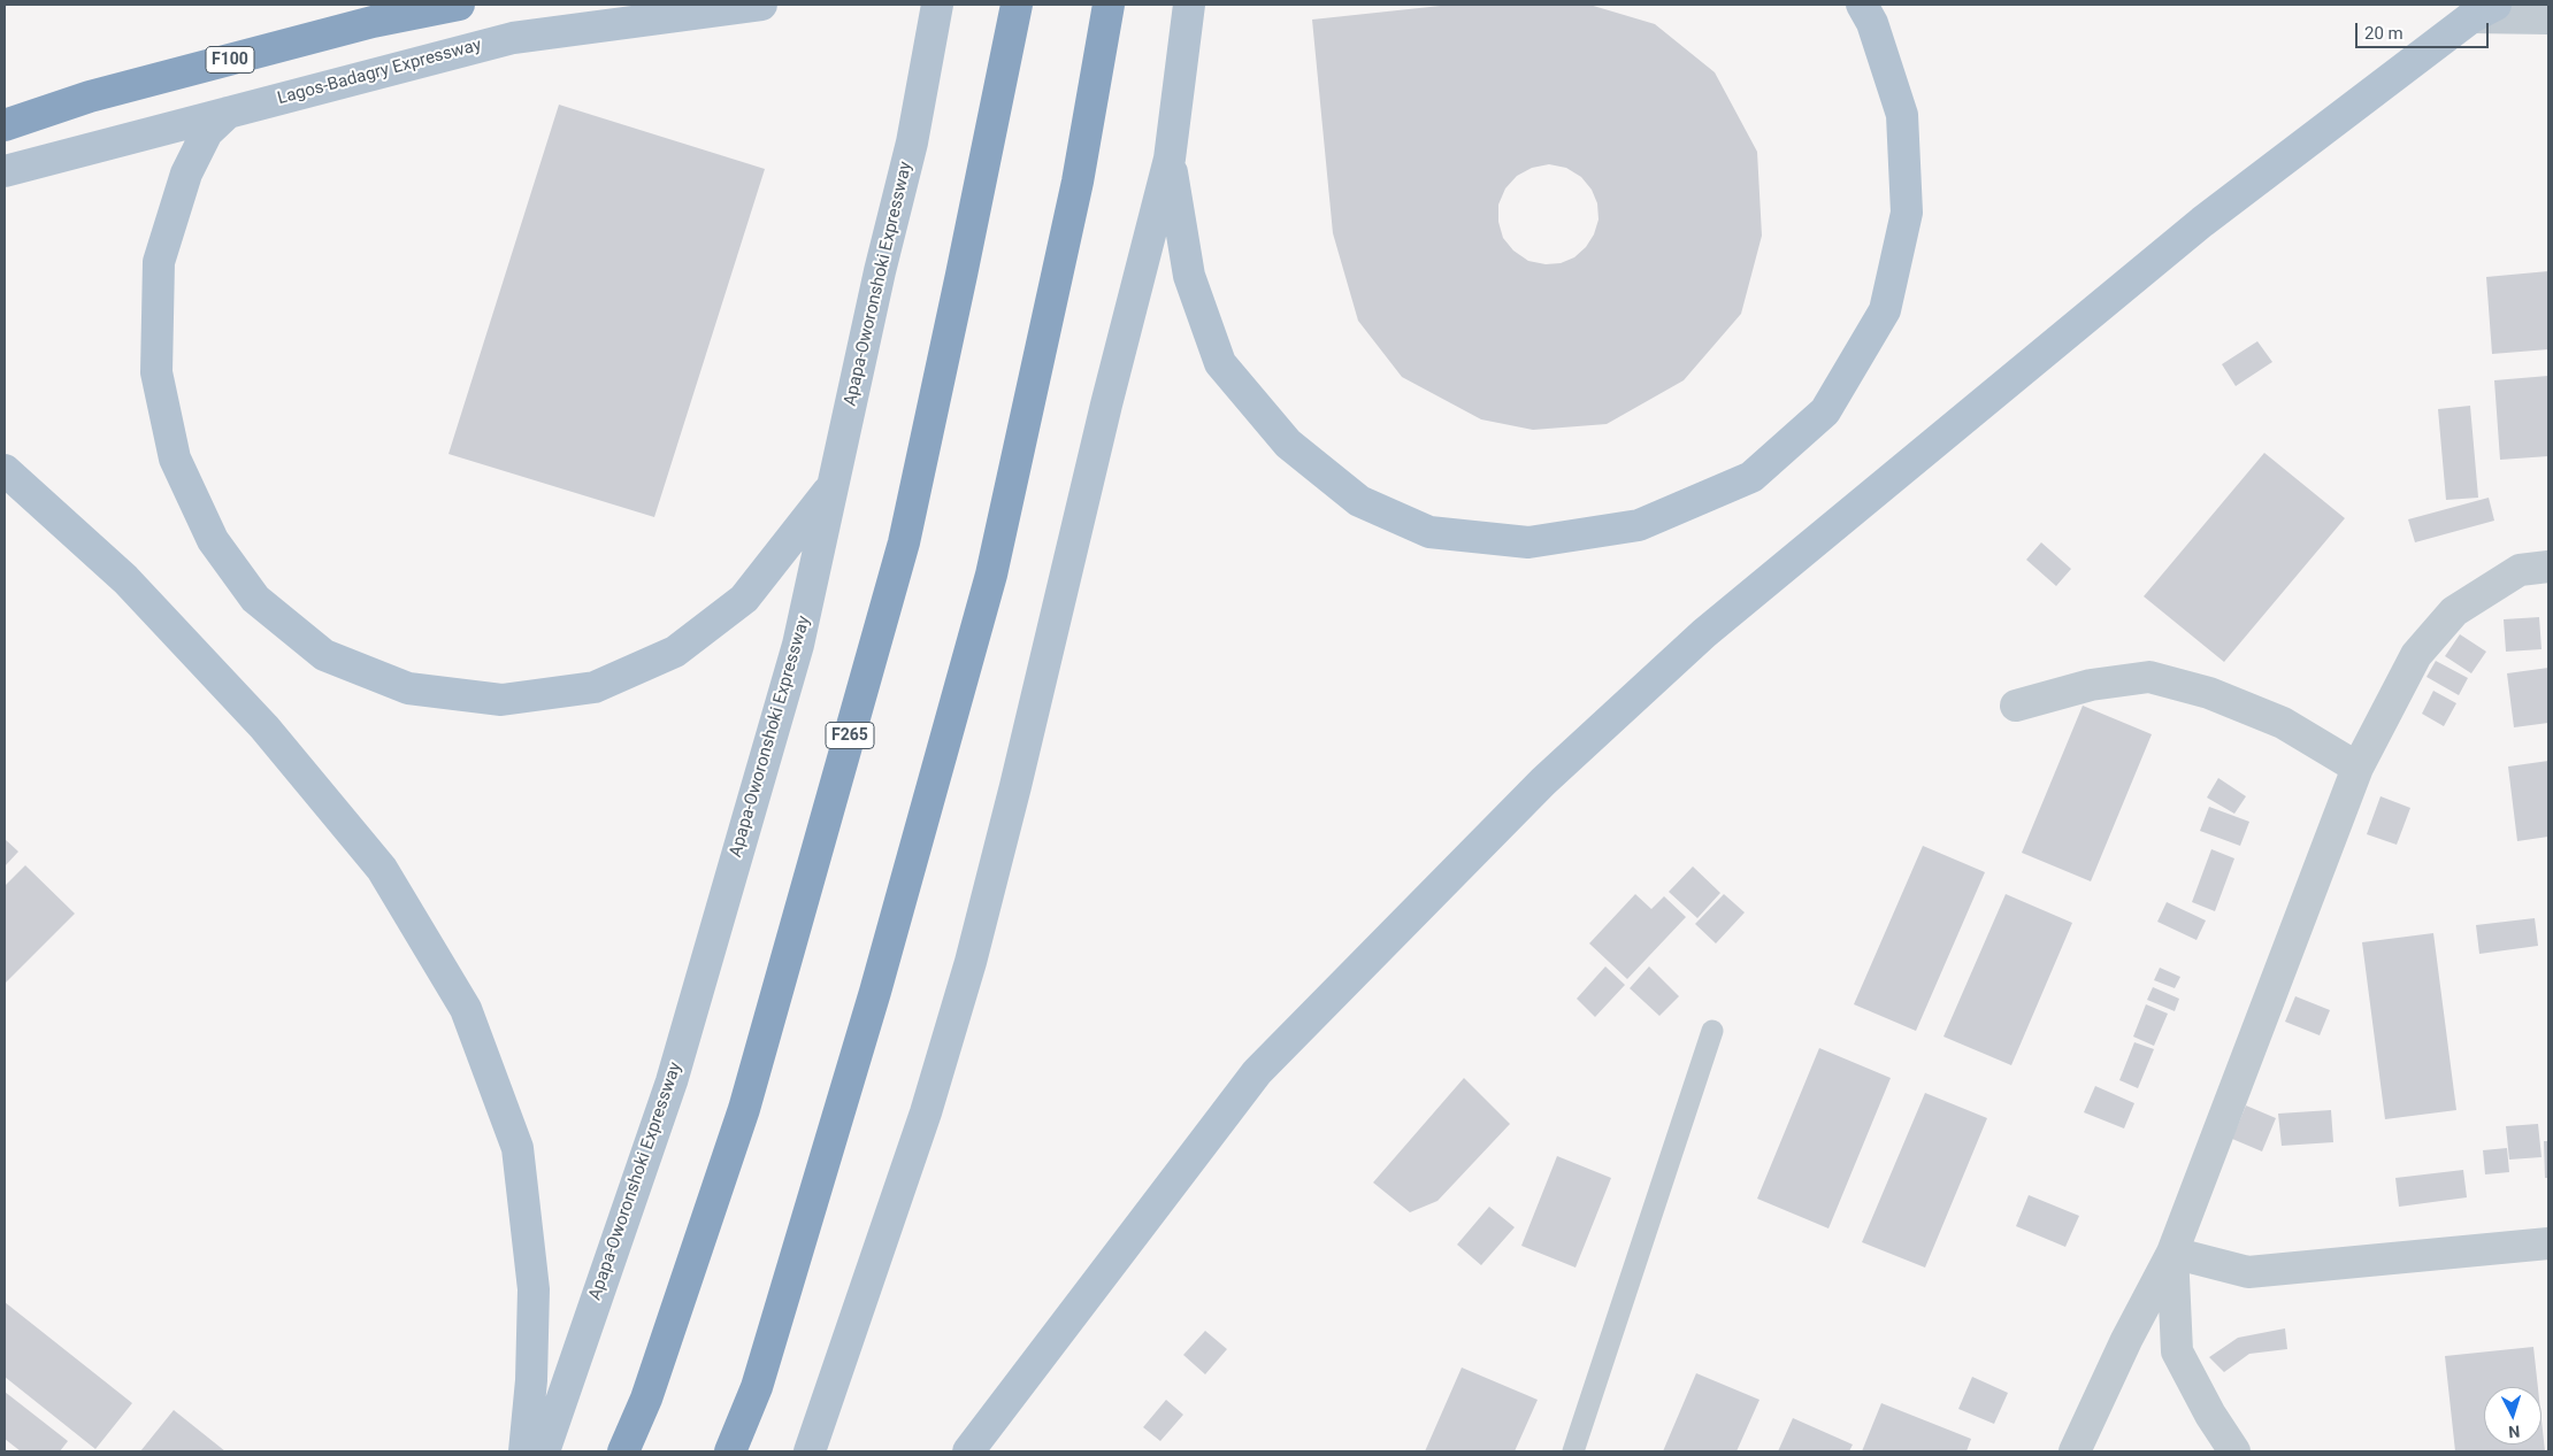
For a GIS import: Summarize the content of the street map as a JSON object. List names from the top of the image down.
{
  "streets": {
    "highway": ["F100", "F265"],
    "main road": ["Lagos-Badagry Expressway", "Apapa-Oworonshoki Expressway"]
  },
  "scale_bar": "20 m",
  "north": "bottom"
}
